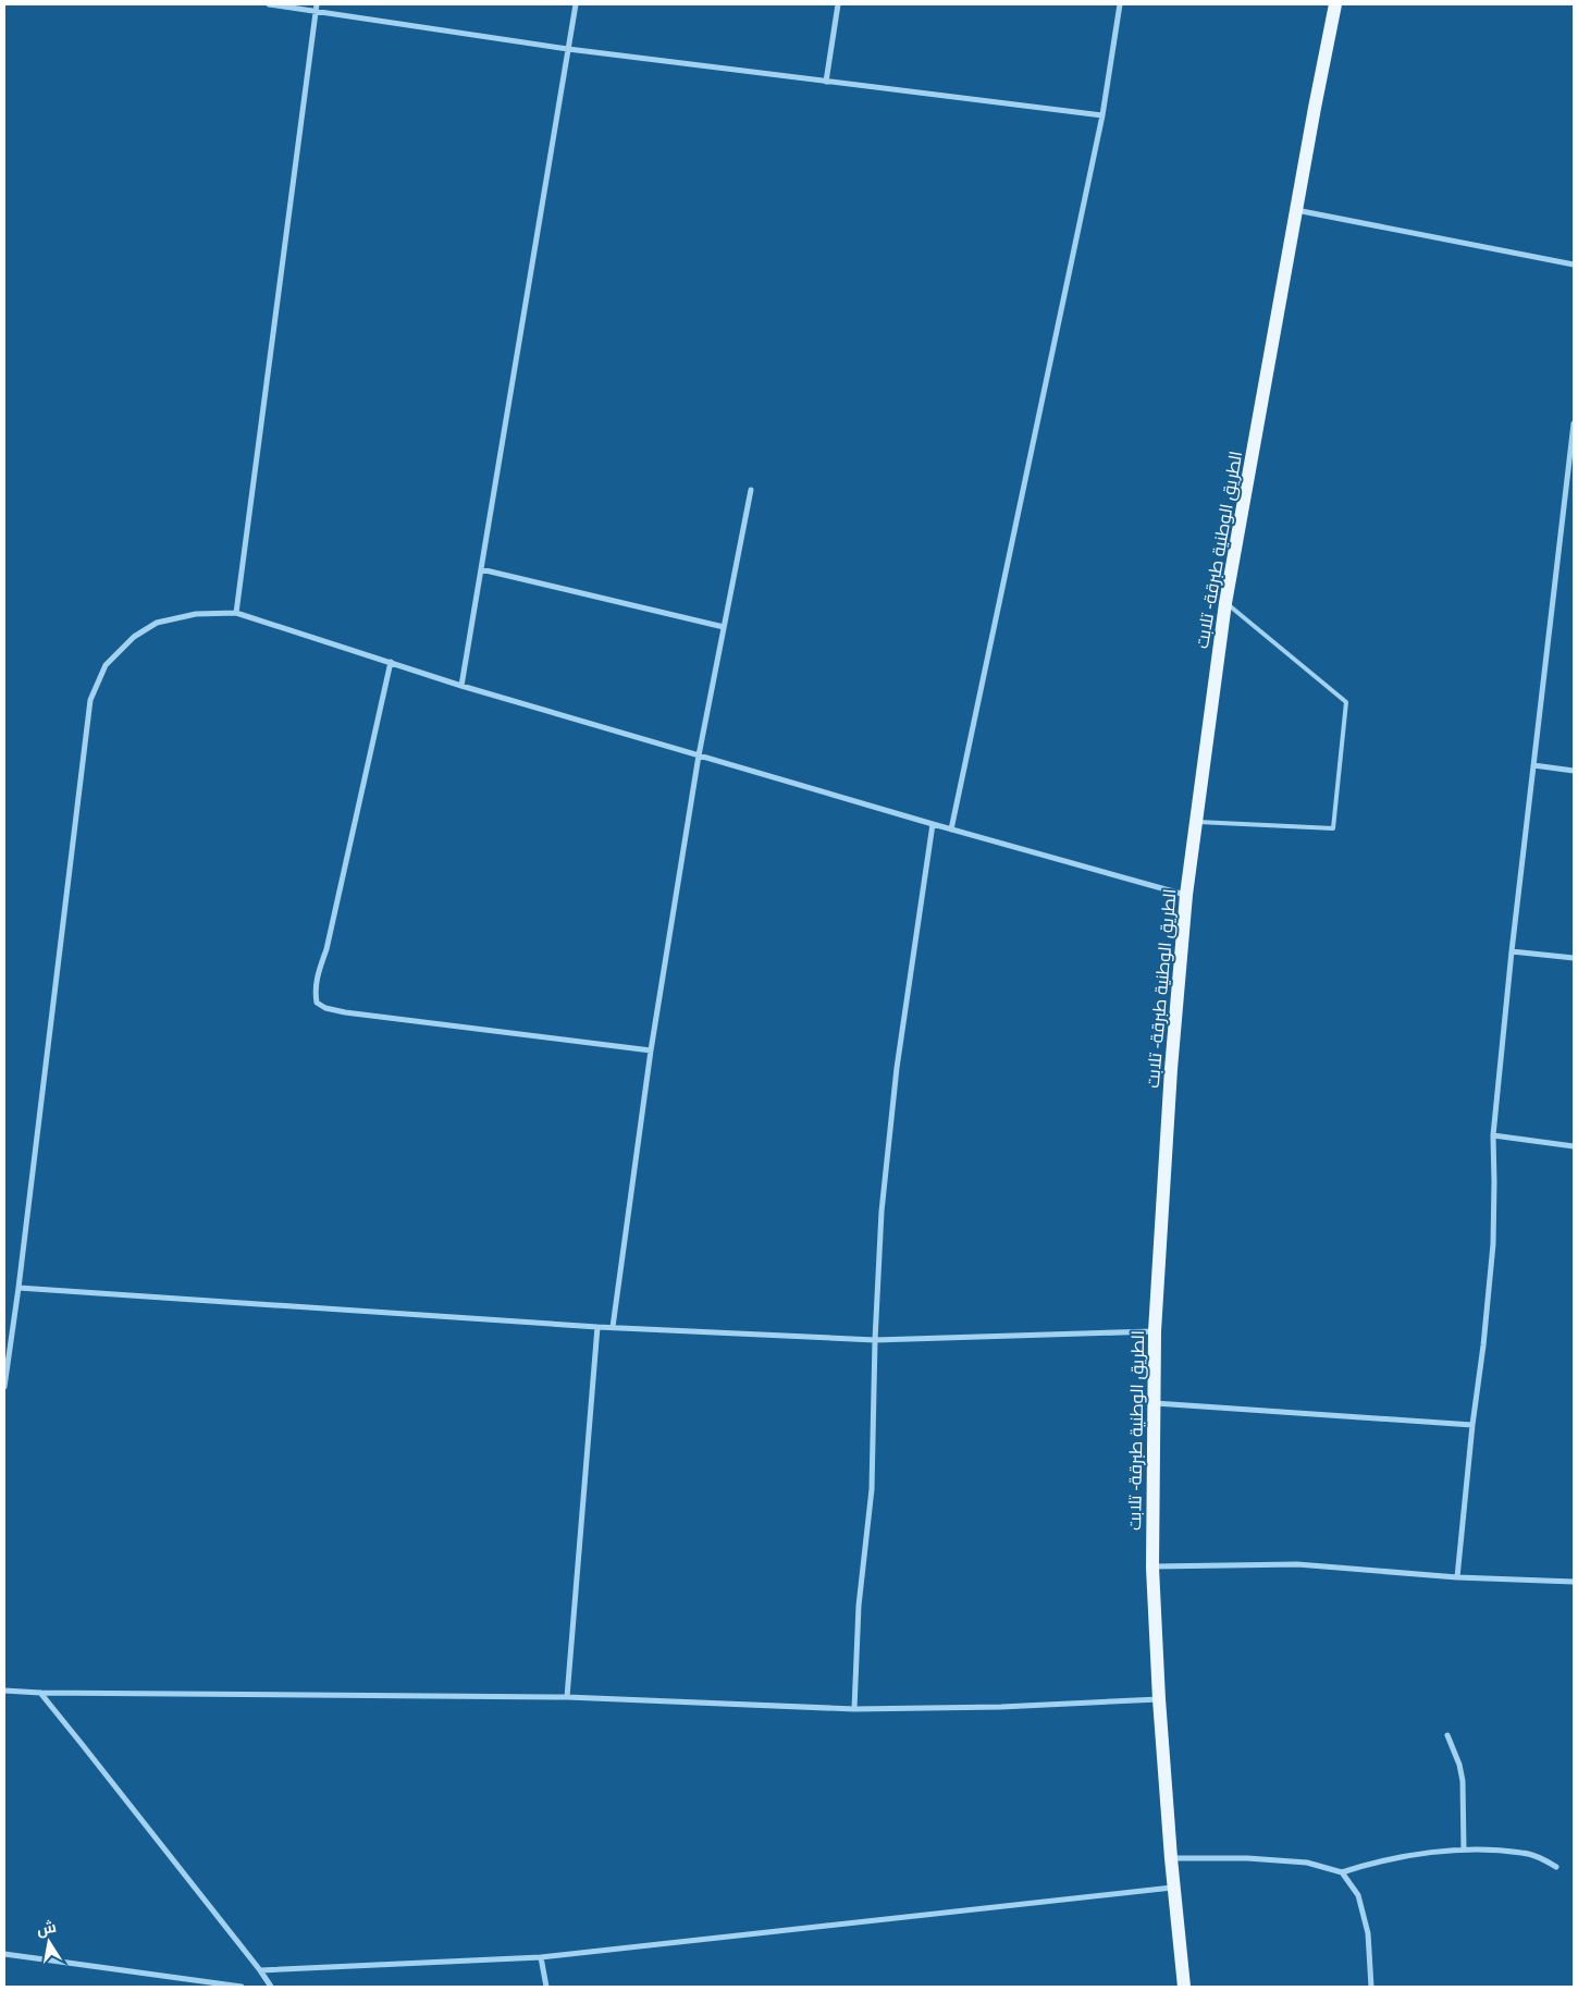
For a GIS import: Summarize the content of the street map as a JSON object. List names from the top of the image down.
{
  "streets": {
    "main road": ["الطريق الوطنية طبرقة - تلابت"]
  },
  "north": "top"
}
